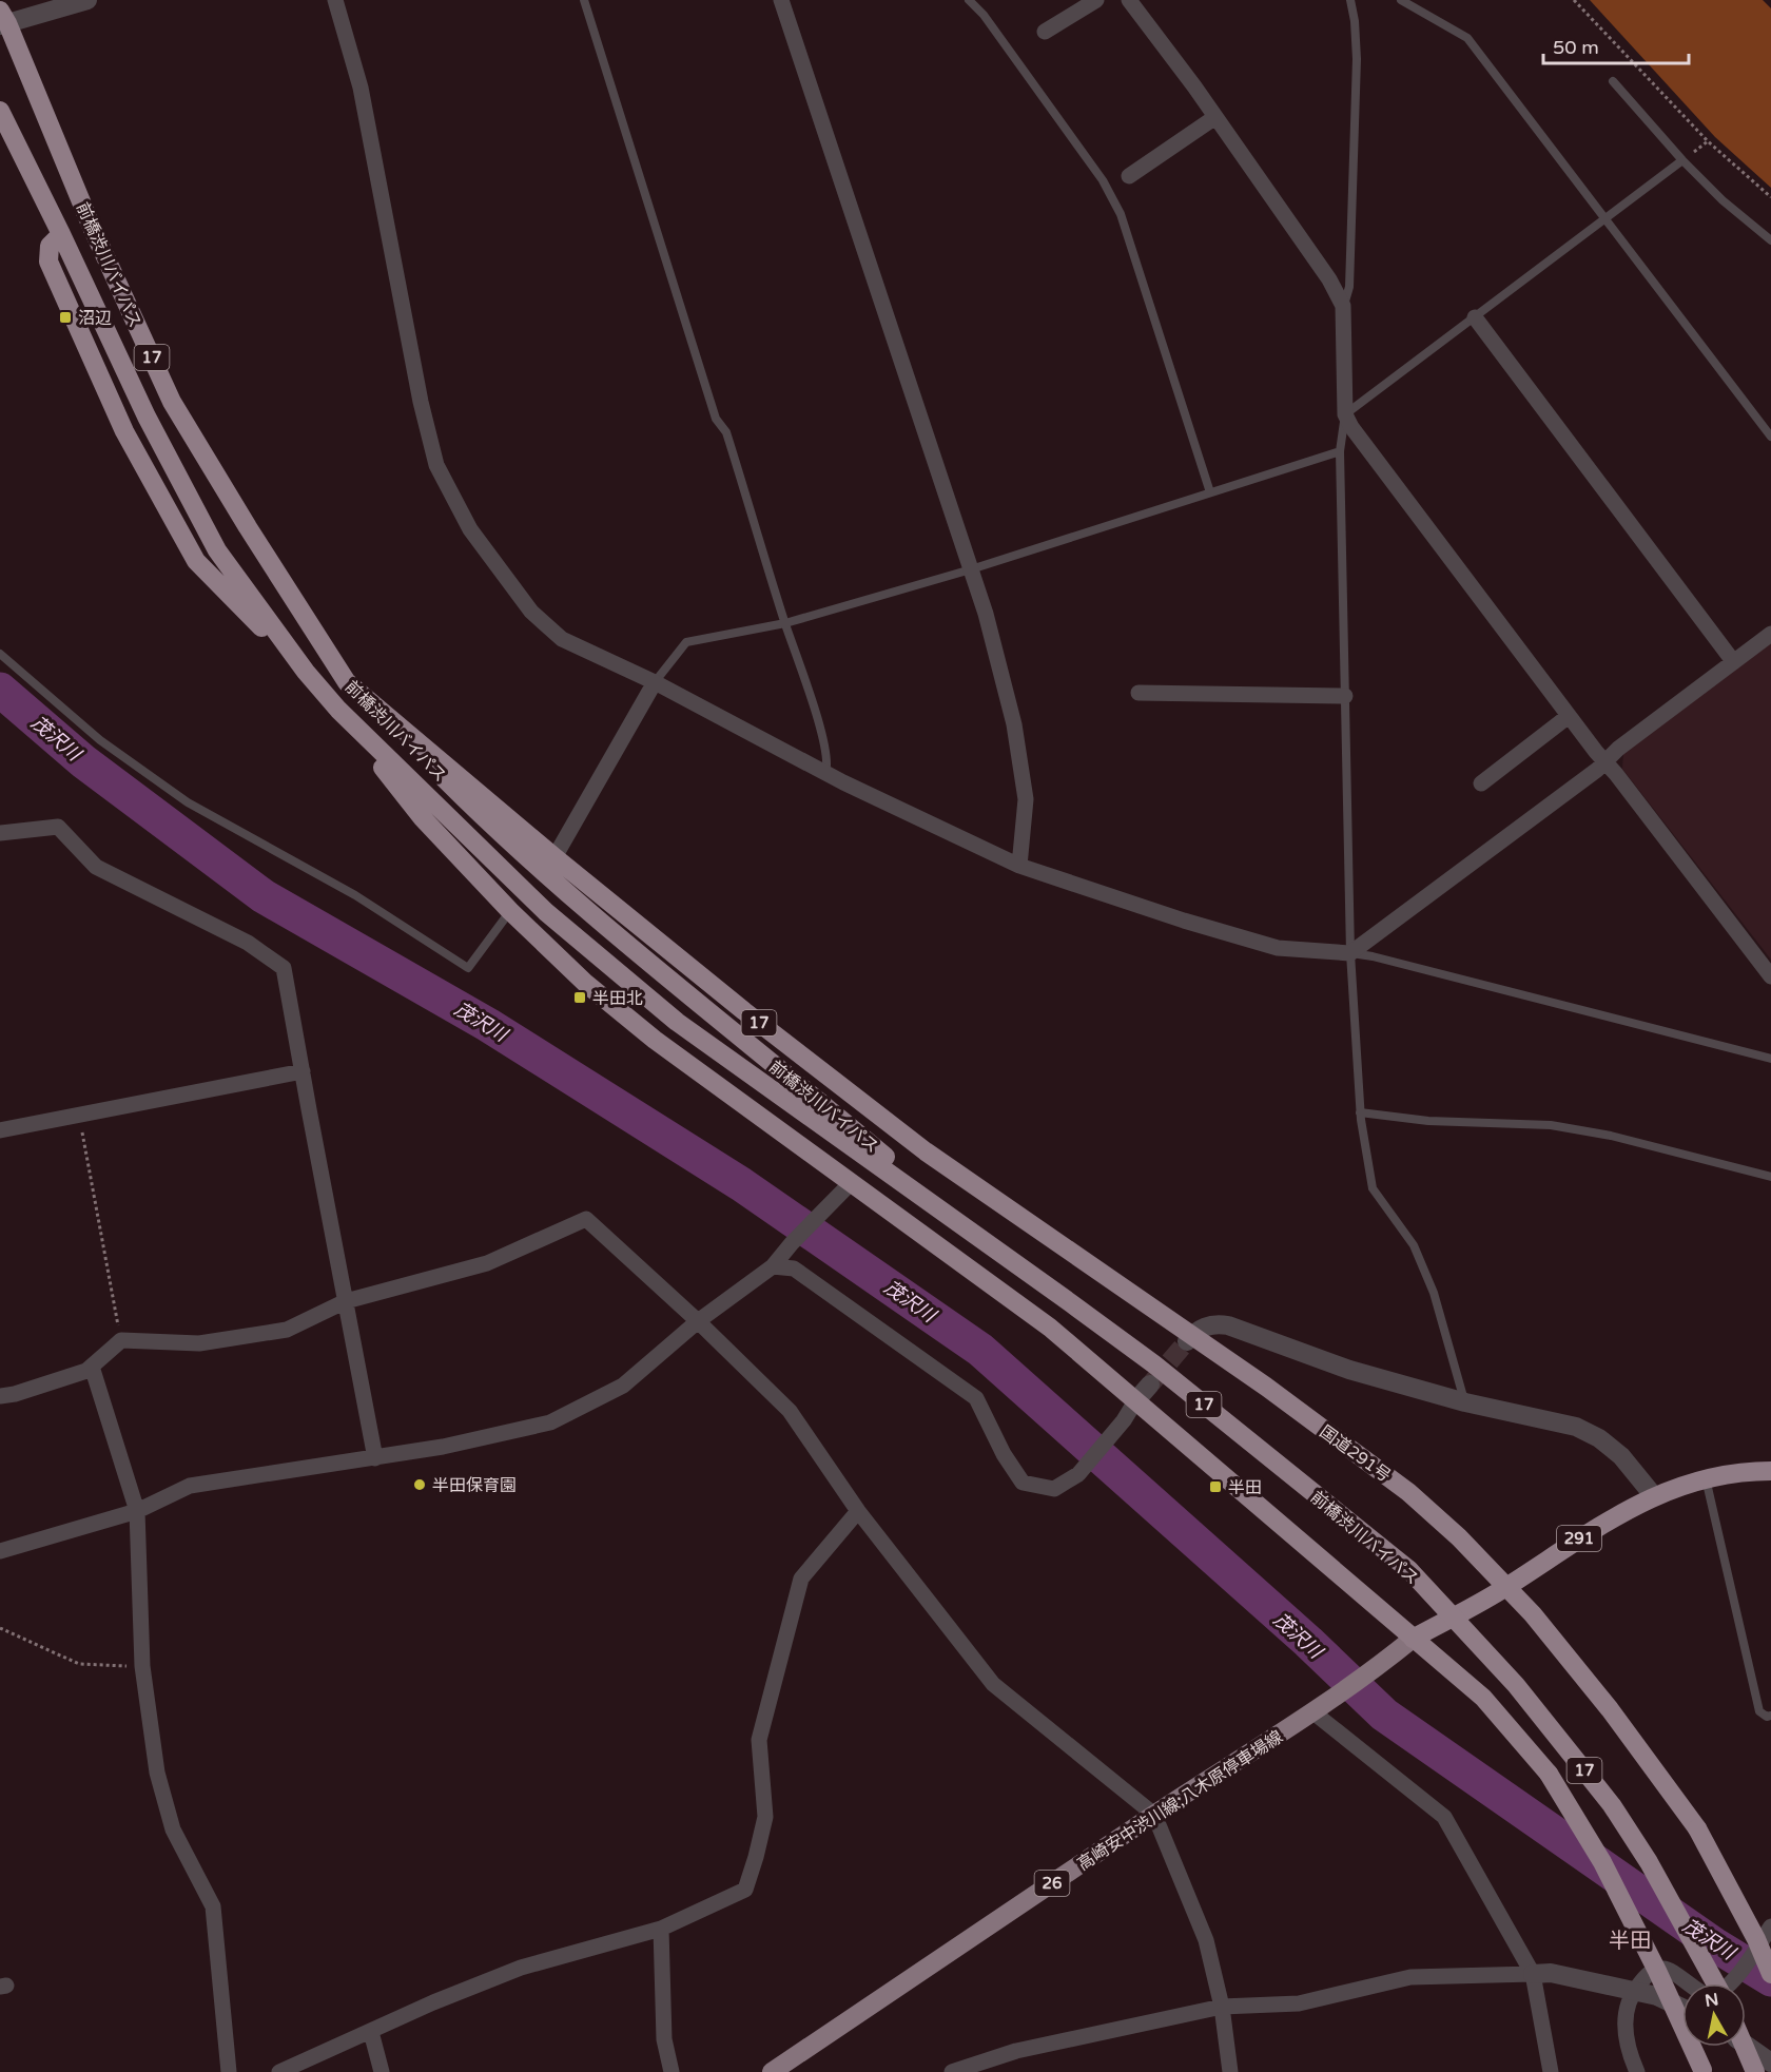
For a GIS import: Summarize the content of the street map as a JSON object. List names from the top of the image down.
{
  "streets": {
    "highway": [
      "前橋渋川バイパス",
      "17",
      "国道291号",
      "291"
    ],
    "main road": ["高崎安中渋川線;八木原停車場線", "26"]
  },
  "crossings": [
    ["前橋渋川バイパス", "17"],
    ["17", "国道291号"],
    ["17", "291"],
    ["17", "高崎安中渋川線;八木原停車場線"],
    ["国道291号", "291"],
    ["291", "高崎安中渋川線;八木原停車場線"]
  ],
  "districts": ["半田"],
  "water": ["茂沢川"],
  "places": {
    "transit": ["沼辺", "半田北", "半田"],
    "other": ["半田保育園"]
  },
  "scale_bar": "50 m",
  "north": "top"
}
